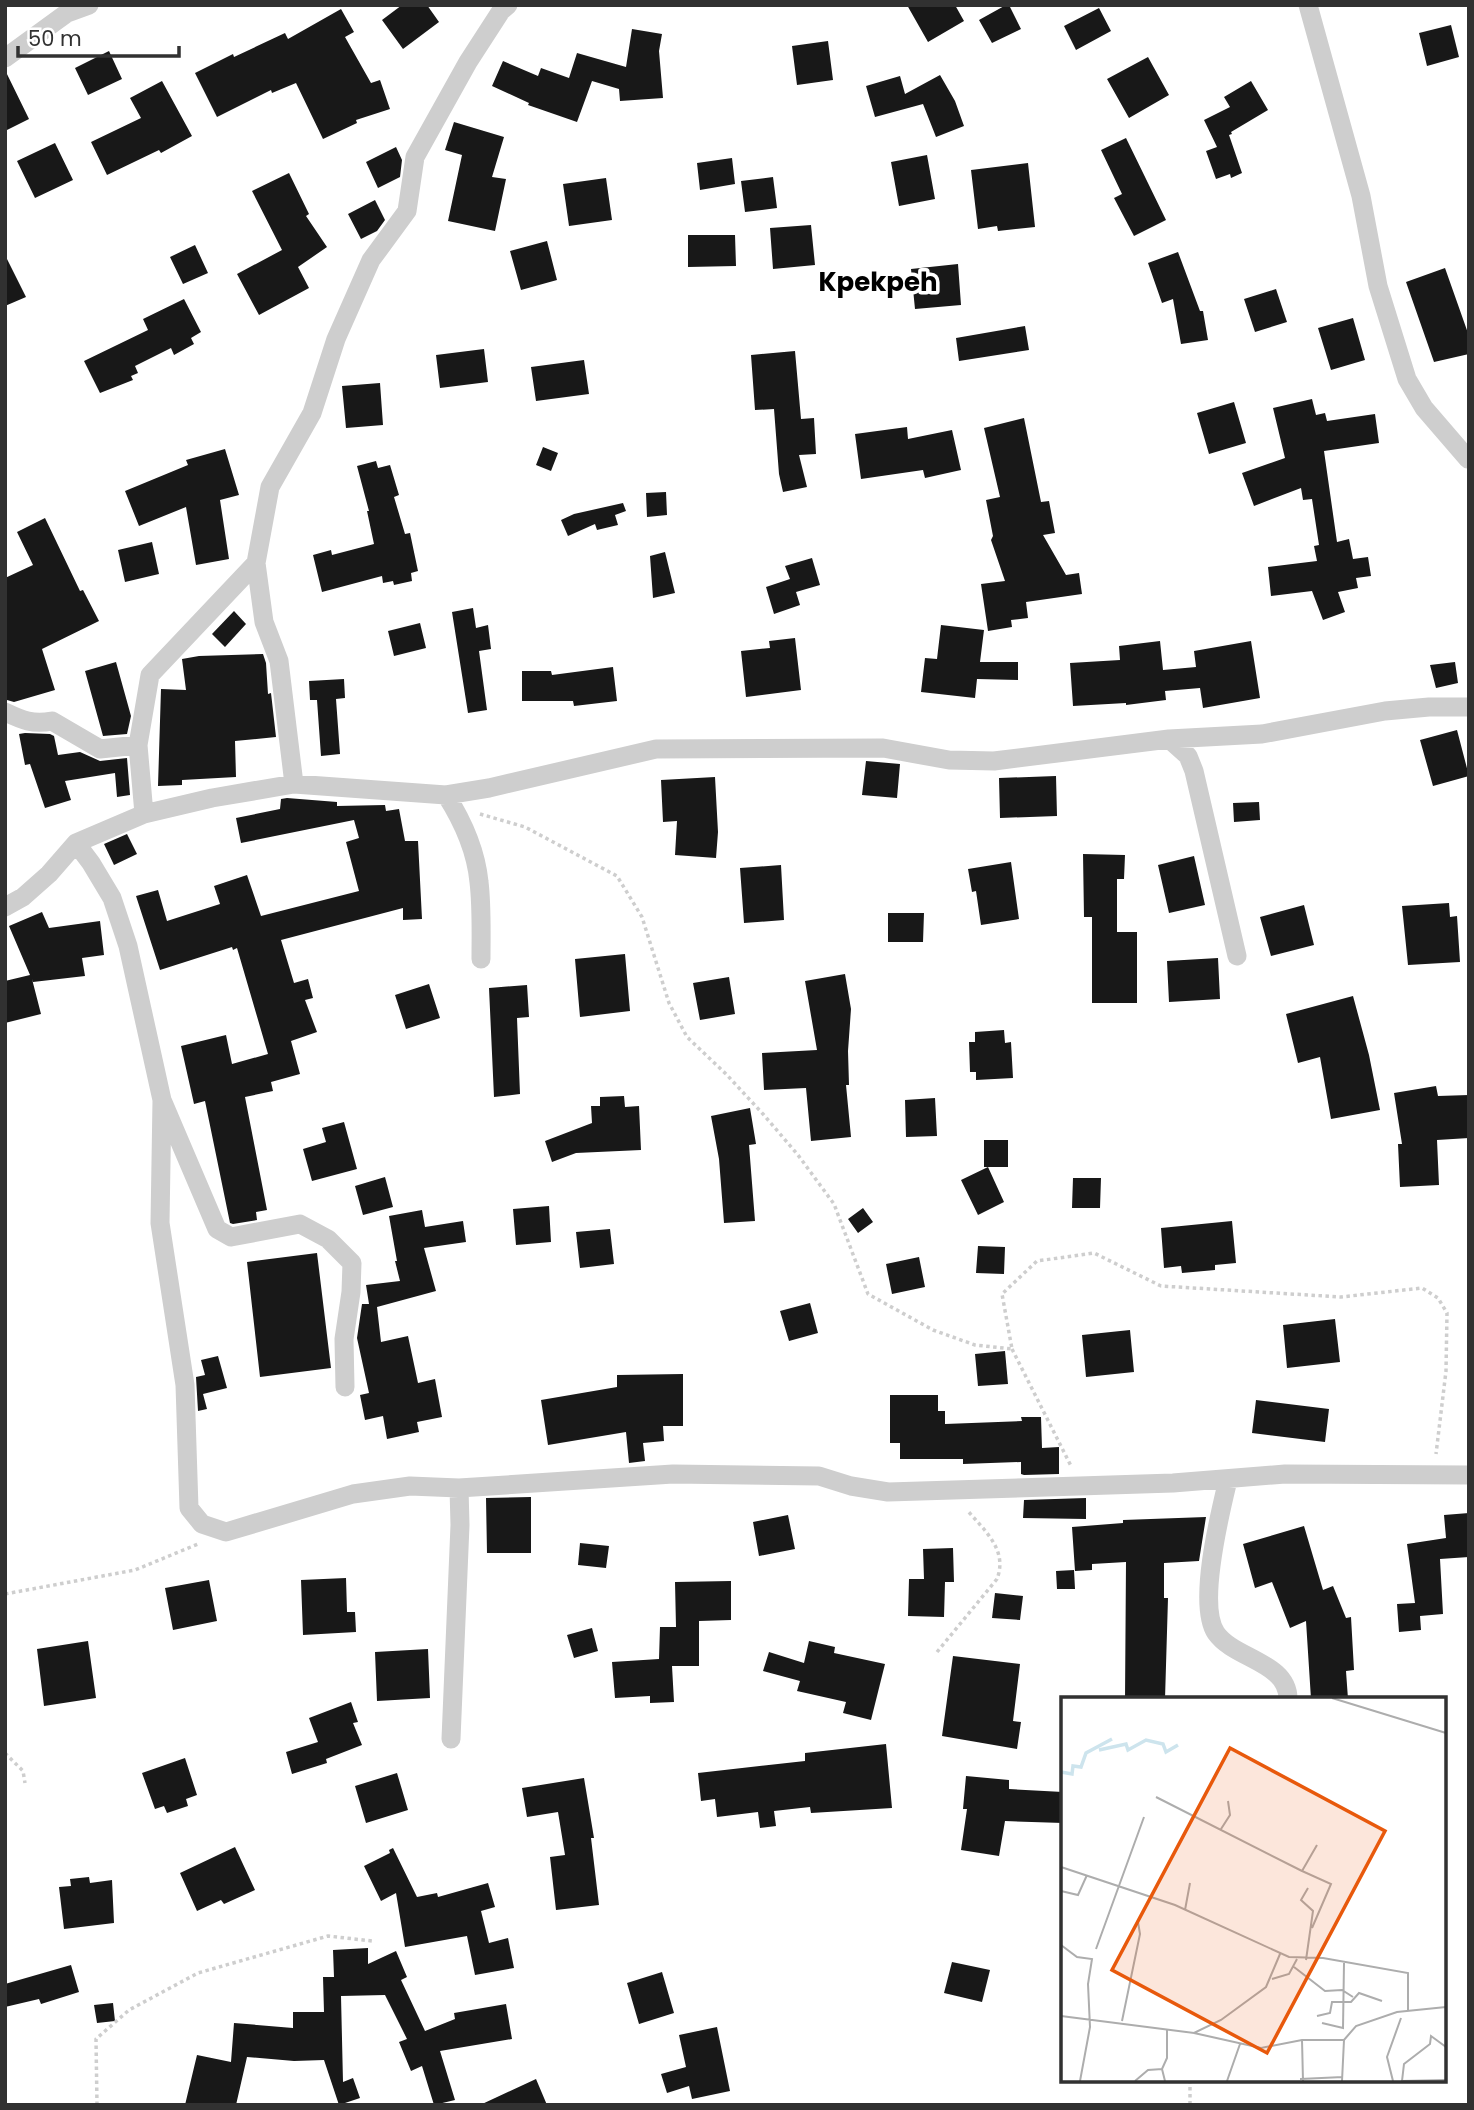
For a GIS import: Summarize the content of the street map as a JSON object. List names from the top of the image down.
{
  "districts": ["Kpekpeh"],
  "scale_bar": "50 m"
}
